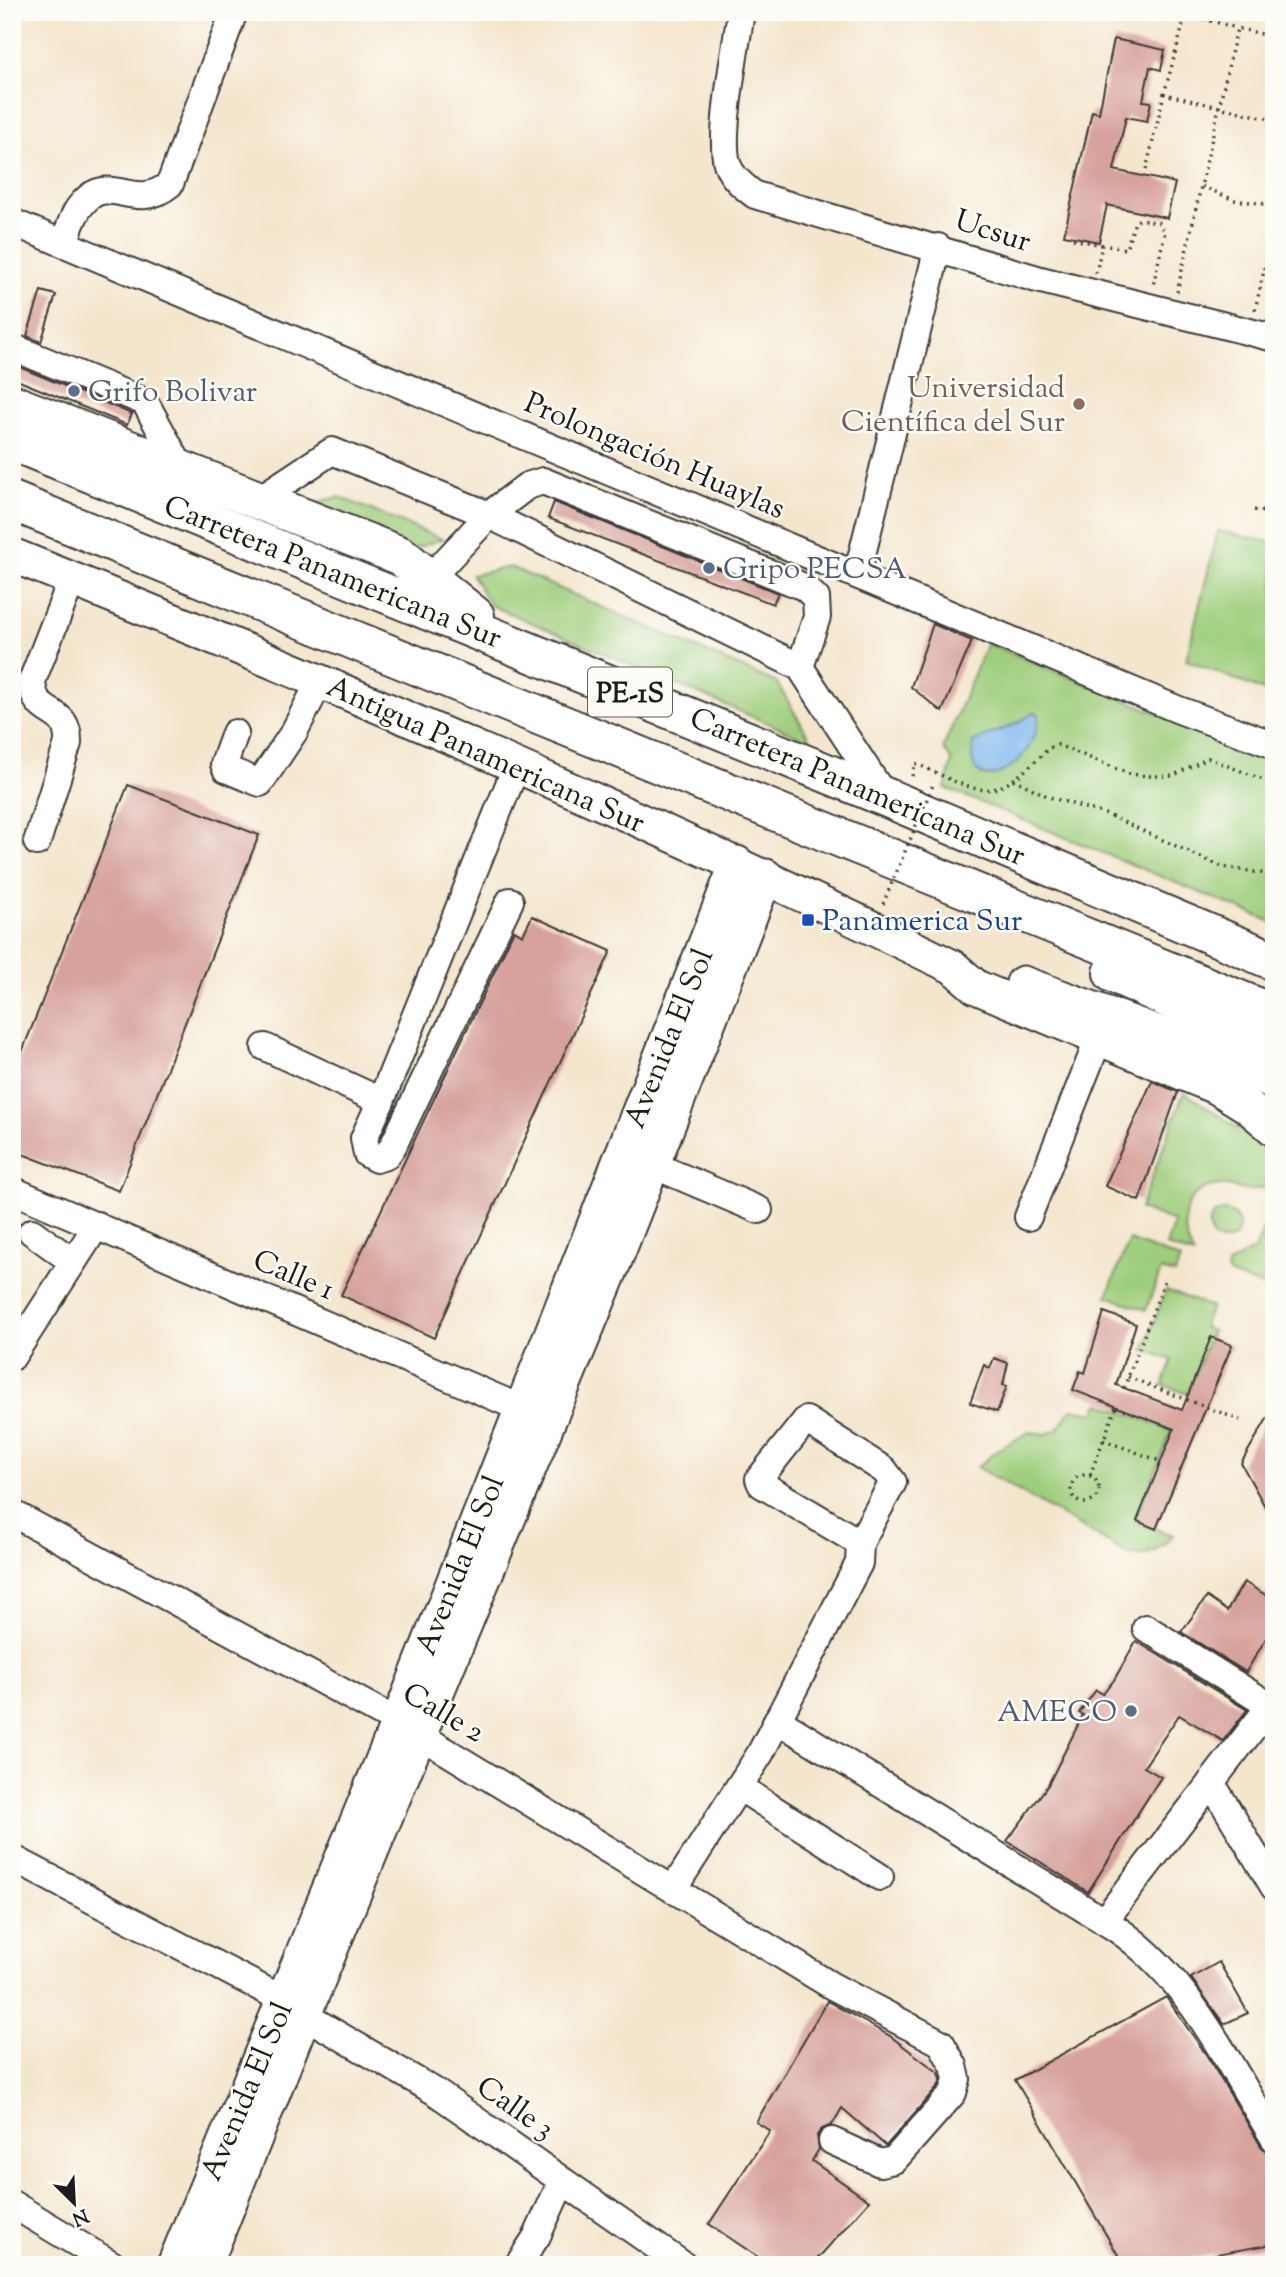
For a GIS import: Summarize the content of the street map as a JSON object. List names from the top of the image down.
{
  "streets": {
    "highway": ["Carretera Panamericana Sur", "PE-1S"],
    "main road": ["Antigua Panamericana Sur", "Avenida El Sol"],
    "street": [
      "Ucsur",
      "Prolongación Huaylas",
      "Calle 1",
      "Calle 2",
      "Calle 3"
    ]
  },
  "crossings": [
    ["Antigua Panamericana Sur", "Avenida El Sol"],
    ["Avenida El Sol", "Calle 1"],
    ["Avenida El Sol", "Calle 2"],
    ["Avenida El Sol", "Calle 3"]
  ],
  "places": {
    "other": [
      "Grifo Bolivar",
      "Universidad Científica del Sur",
      "Gripo PECSA",
      "AMECO"
    ],
    "transit": ["Panamerica Sur"]
  },
  "north": "bottom right"
}
